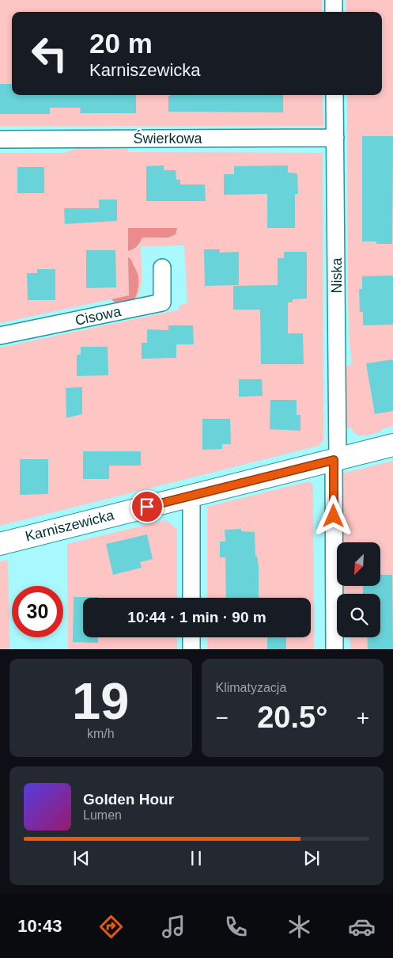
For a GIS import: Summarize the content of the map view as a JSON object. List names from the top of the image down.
{
  "streets": {
    "street": [
      "Świerkowa",
      "Niska",
      "Cisowa",
      "Karniszewicka"
    ]
  },
  "crossings": [
    ["Świerkowa", "Niska"],
    ["Niska", "Karniszewicka"]
  ],
  "north": "bottom left",
  "page": {
    "turn": ["20 m", "Karniszewicka"],
    "limit": "30",
    "trip": "10:44 · 1 min · 90 m",
    "tile": [
      ["19", "km/h"],
      "Klimatyzacja"
    ],
    "heat": ["−", "20.5°", "+"],
    "song": ["Golden Hour", "Lumen"],
    "tabs": "10:43"
  }
}
